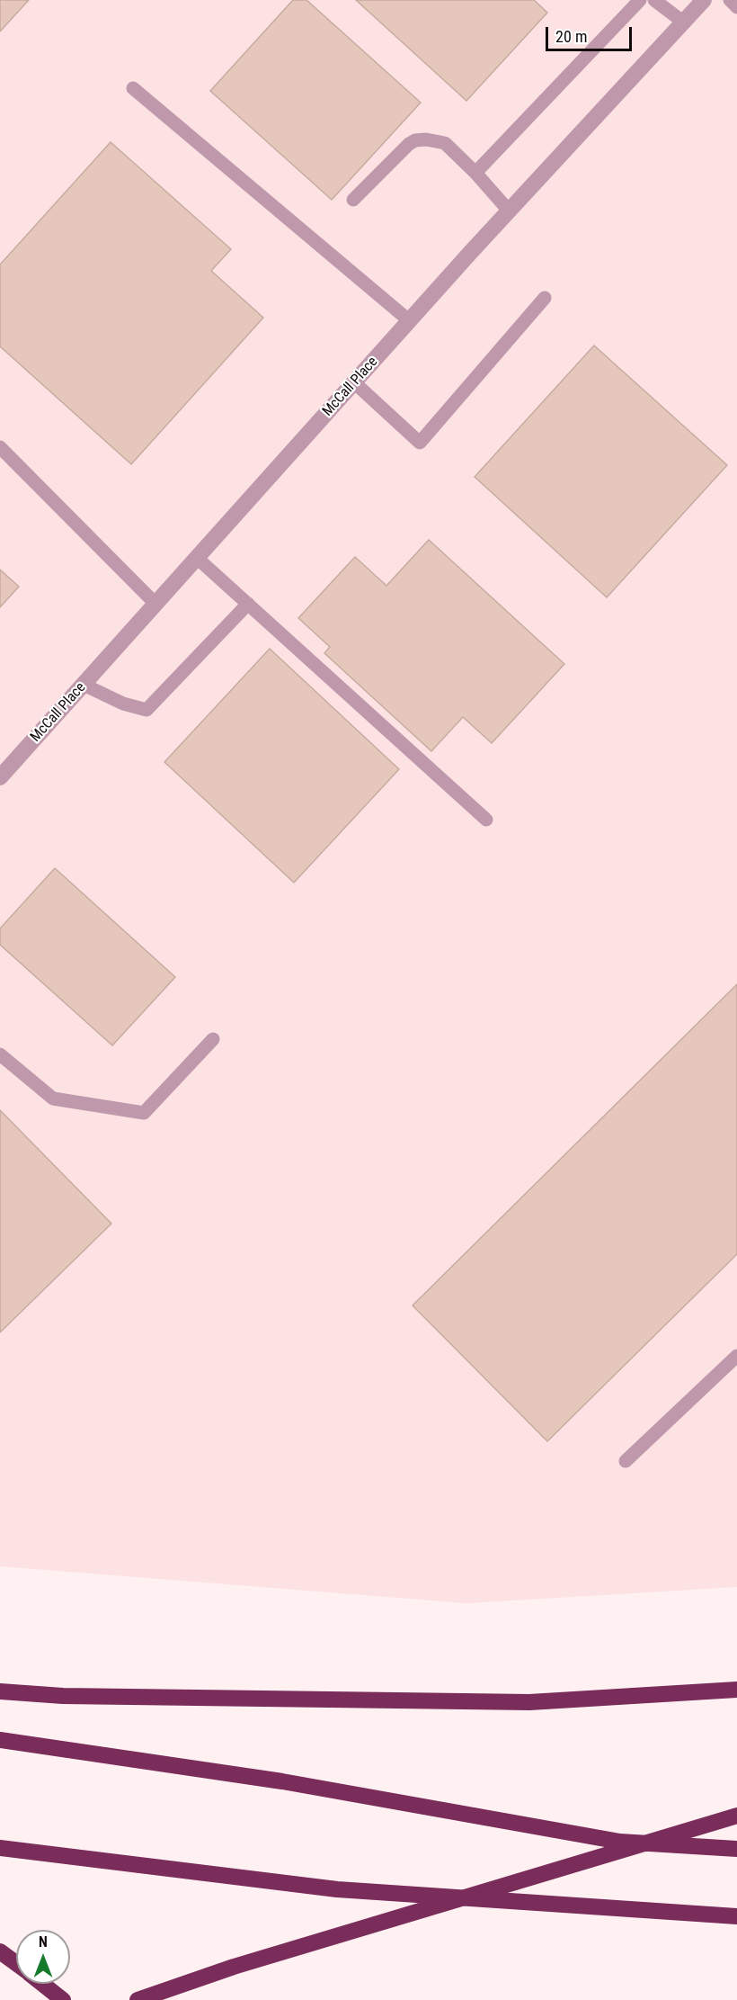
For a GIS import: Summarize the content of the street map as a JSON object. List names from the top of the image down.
{
  "streets": {
    "street": ["McCall Place"]
  },
  "scale_bar": "20 m",
  "north": "top"
}
